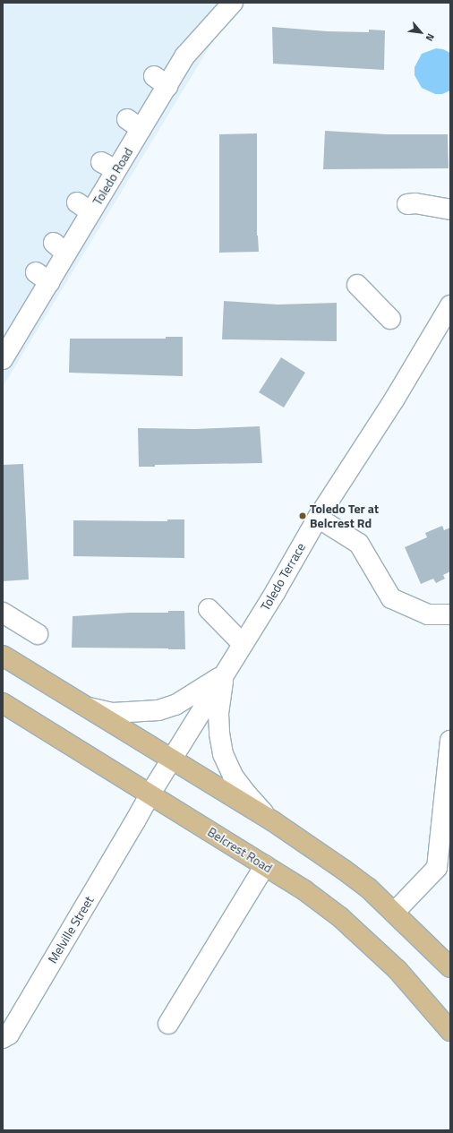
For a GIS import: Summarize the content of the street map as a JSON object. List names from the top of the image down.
{
  "streets": {
    "main road": ["Belcrest Road"],
    "street": ["Toledo Road", "Toledo Terrace", "Melville Street"]
  },
  "crossings": [
    ["Toledo Terrace", "Belcrest Road"],
    ["Toledo Terrace", "Melville Street"],
    ["Belcrest Road", "Melville Street"]
  ],
  "places": ["Toledo Ter at Belcrest Rd"],
  "north": "bottom right"
}
